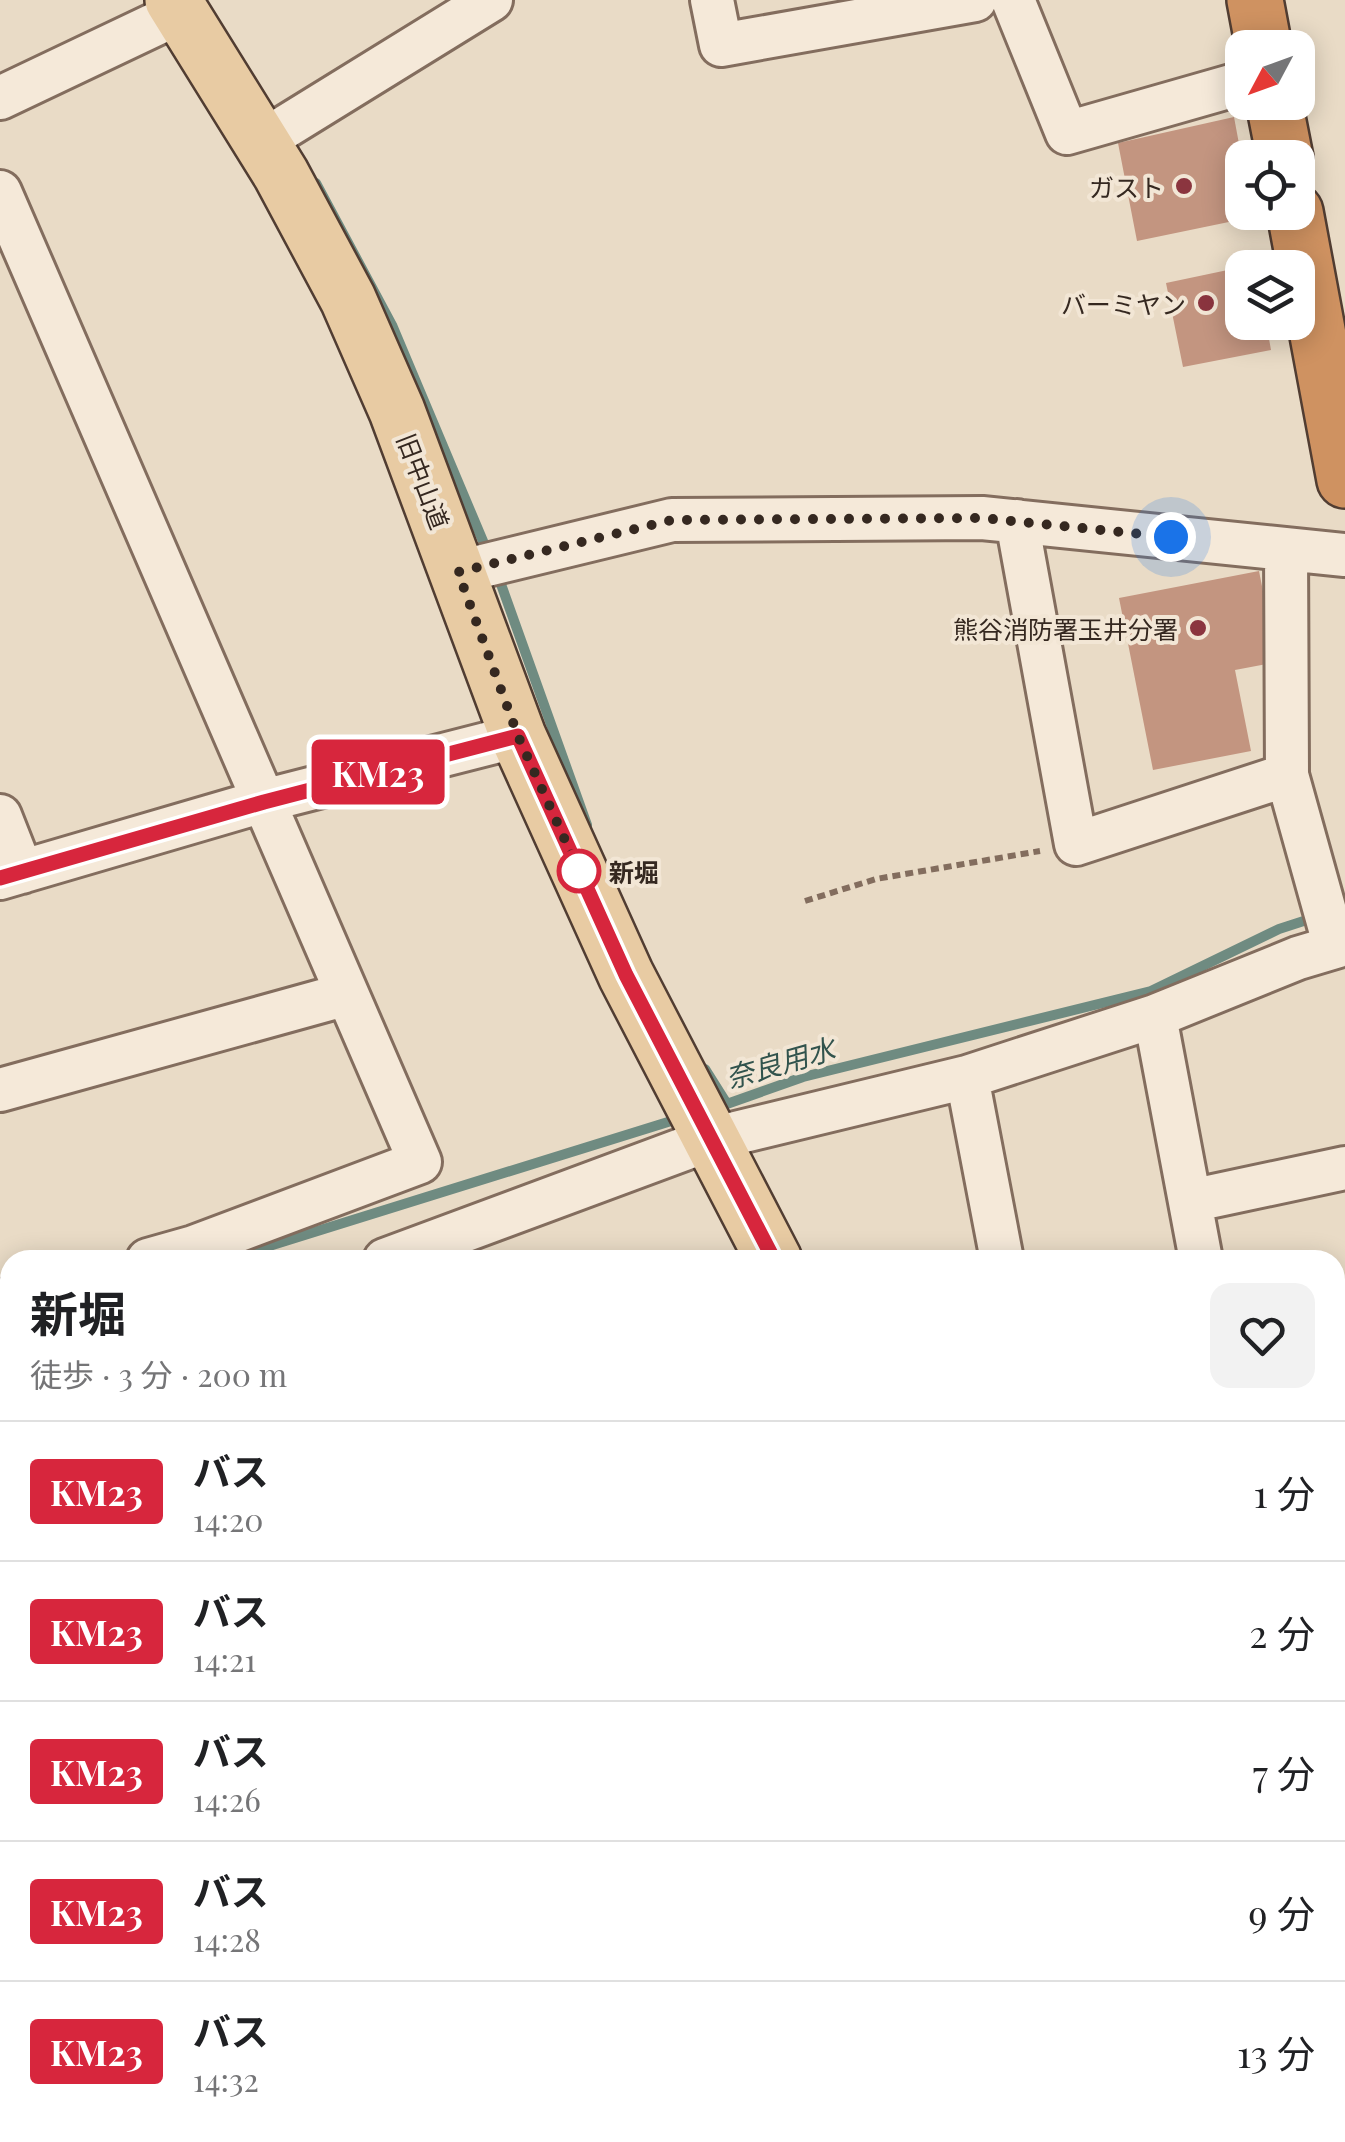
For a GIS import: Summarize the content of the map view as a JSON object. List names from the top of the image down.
{
  "streets": {
    "main road": ["旧中山道"]
  },
  "water": ["奈良用水"],
  "places": [
    "ガスト",
    "バーミヤン",
    "熊谷消防署玉井分署",
    "新堀"
  ],
  "lines": ["bus line KM23"],
  "north": "bottom left",
  "page": {
    "on_map": "KM23",
    "heading": ["新堀", "徒歩 · 3 分 · 200 m"],
    "list": [
      {
        "mark": "KM23",
        "name": "バス",
        "note": "14:20",
        "value": "1 分"
      },
      {
        "mark": "KM23",
        "name": "バス",
        "note": "14:21",
        "value": "2 分"
      },
      {
        "mark": "KM23",
        "name": "バス",
        "note": "14:26",
        "value": "7 分"
      },
      {
        "mark": "KM23",
        "name": "バス",
        "note": "14:28",
        "value": "9 分"
      },
      {
        "mark": "KM23",
        "name": "バス",
        "note": "14:32",
        "value": "13 分"
      }
    ]
  }
}
